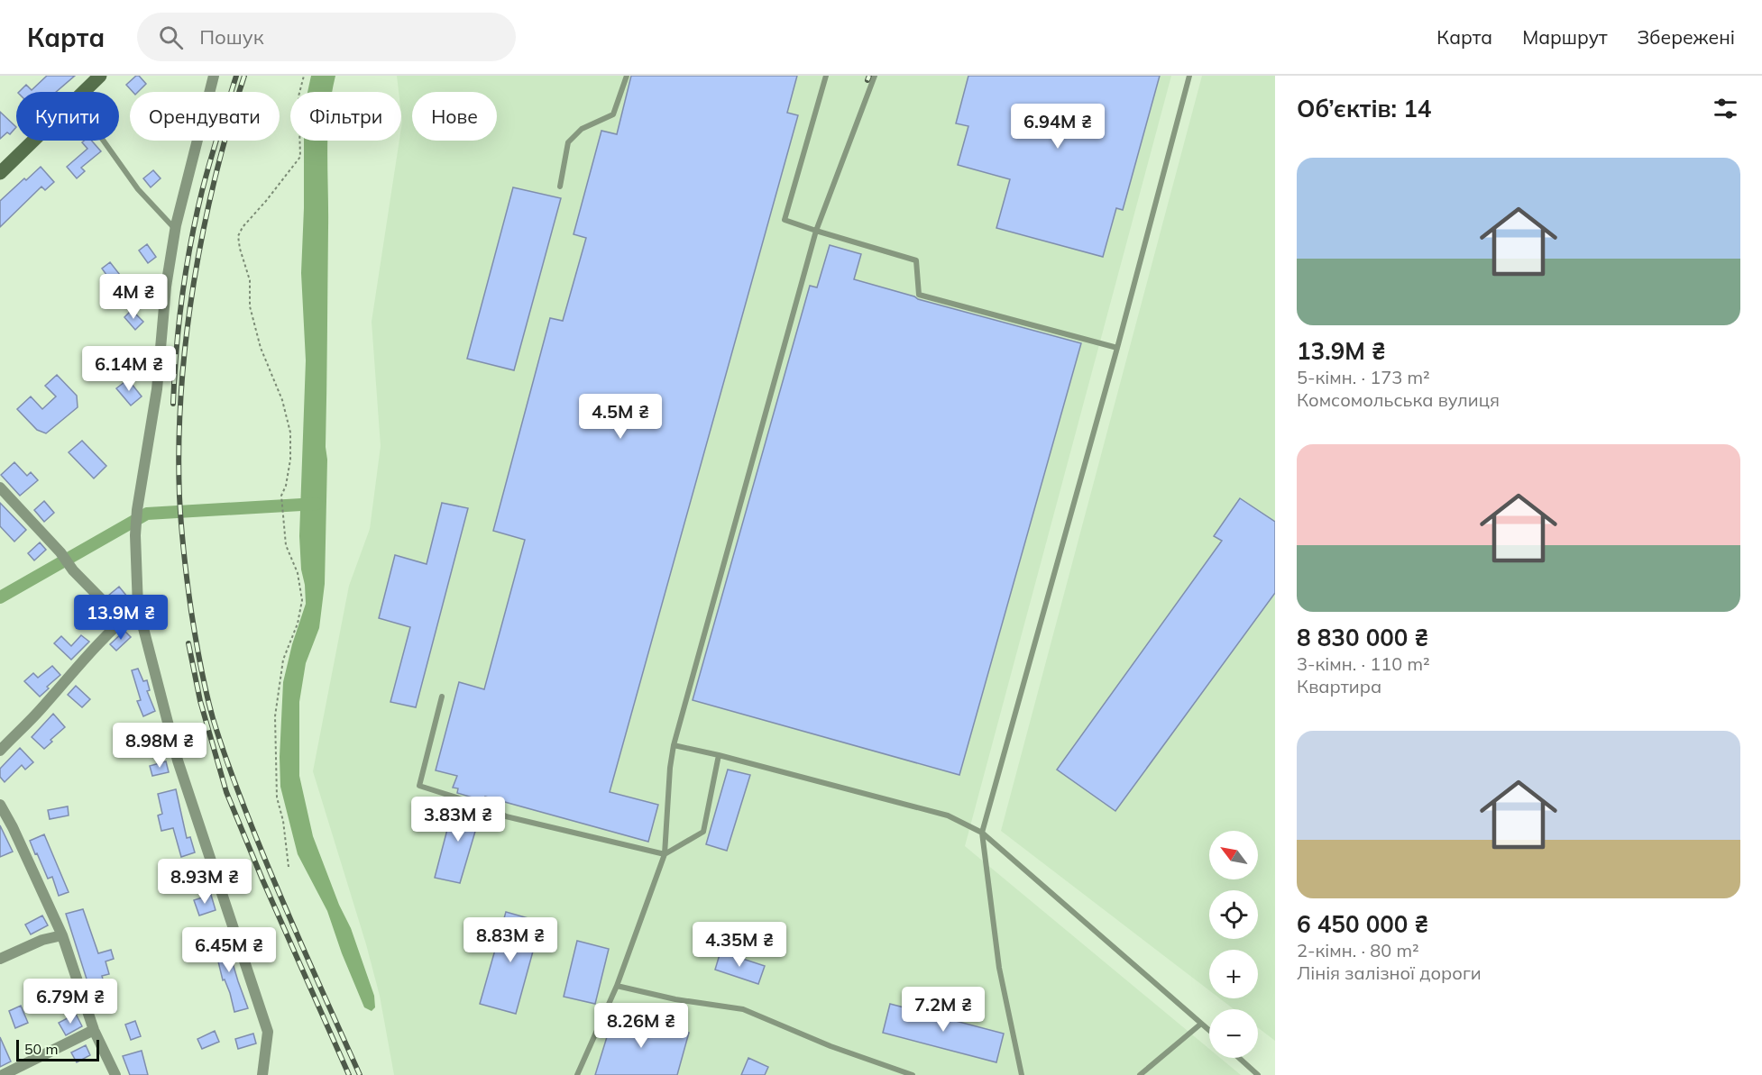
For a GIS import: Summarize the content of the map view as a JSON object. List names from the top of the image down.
{
  "scale_bar": "50 m",
  "north": "top left",
  "page": {
    "header": "Карта",
    "search": "Пошук",
    "nav": ["Карта", "Маршрут", "Збережені"],
    "heading": "Об’єктів: 14",
    "chip": [
      "Купити",
      "Орендувати",
      "Фільтри",
      "Нове"
    ],
    "price": [
      "6.94M ₴",
      "4M ₴",
      "6.14M ₴",
      "4.5M ₴",
      "13.9M ₴",
      "8.98M ₴",
      "3.83M ₴",
      "8.93M ₴",
      "8.83M ₴",
      "4.35M ₴",
      "6.45M ₴",
      "6.79M ₴",
      "7.2M ₴",
      "8.26M ₴"
    ],
    "list": [
      {
        "name": "13.9M ₴",
        "note": "5-кімн. · 173 m² · Комсомольська вулиця"
      },
      {
        "name": "8 830 000 ₴",
        "note": "3-кімн. · 110 m² · Квартира"
      },
      {
        "name": "6 450 000 ₴",
        "note": "2-кімн. · 80 m² · Лінія залізної дороги"
      }
    ],
    "map_buttons": ["+", "−"],
    "scale": "50 m"
  }
}
